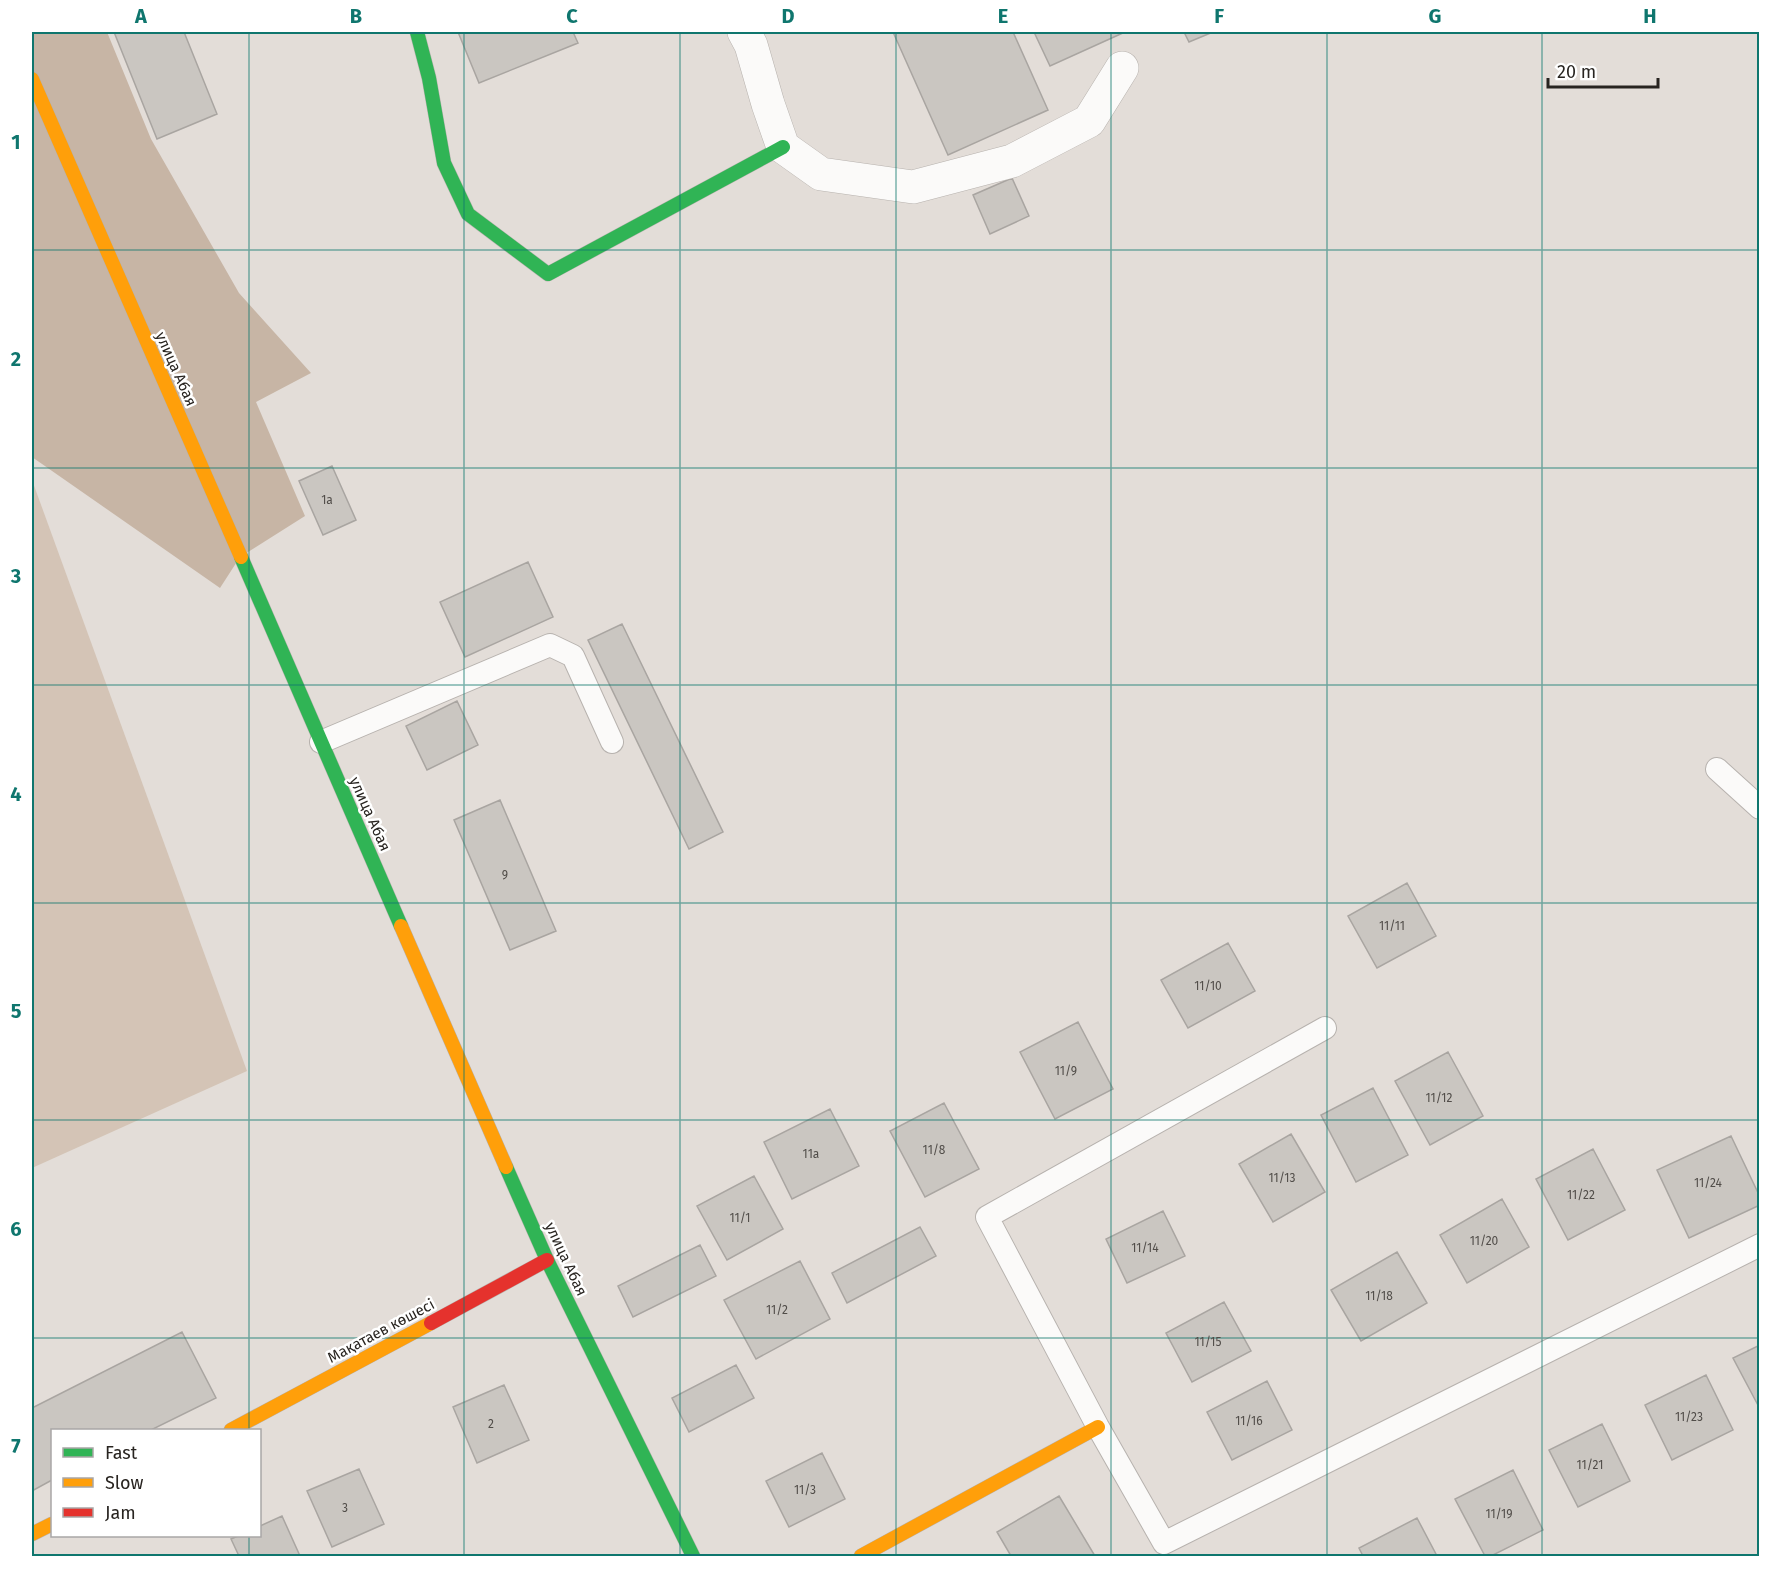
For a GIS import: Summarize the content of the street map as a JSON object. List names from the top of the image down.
{
  "streets": {
    "main road": ["улица Абая", "Мақатаев көшесі"]
  },
  "crossings": [
    ["улица Абая", "Мақатаев көшесі"]
  ],
  "house_numbers": [
    "1а",
    "9",
    "11/11",
    "11/10",
    "11/9",
    "11/12",
    "11/8",
    "11а",
    "11/13",
    "11/24",
    "11/22",
    "11/1",
    "11/20",
    "11/14",
    "11/18",
    "11/2",
    "11/15",
    "11/23",
    "11/16",
    "2",
    "11/21",
    "11/3",
    "3",
    "11/19"
  ],
  "legend": ["Fast", "Slow", "Jam"],
  "scale_bar": "20 m",
  "grid": {
    "columns": [
      "A",
      "B",
      "C",
      "D",
      "E",
      "F",
      "G",
      "H"
    ],
    "rows": [
      "1",
      "2",
      "3",
      "4",
      "5",
      "6",
      "7"
    ]
  }
}
